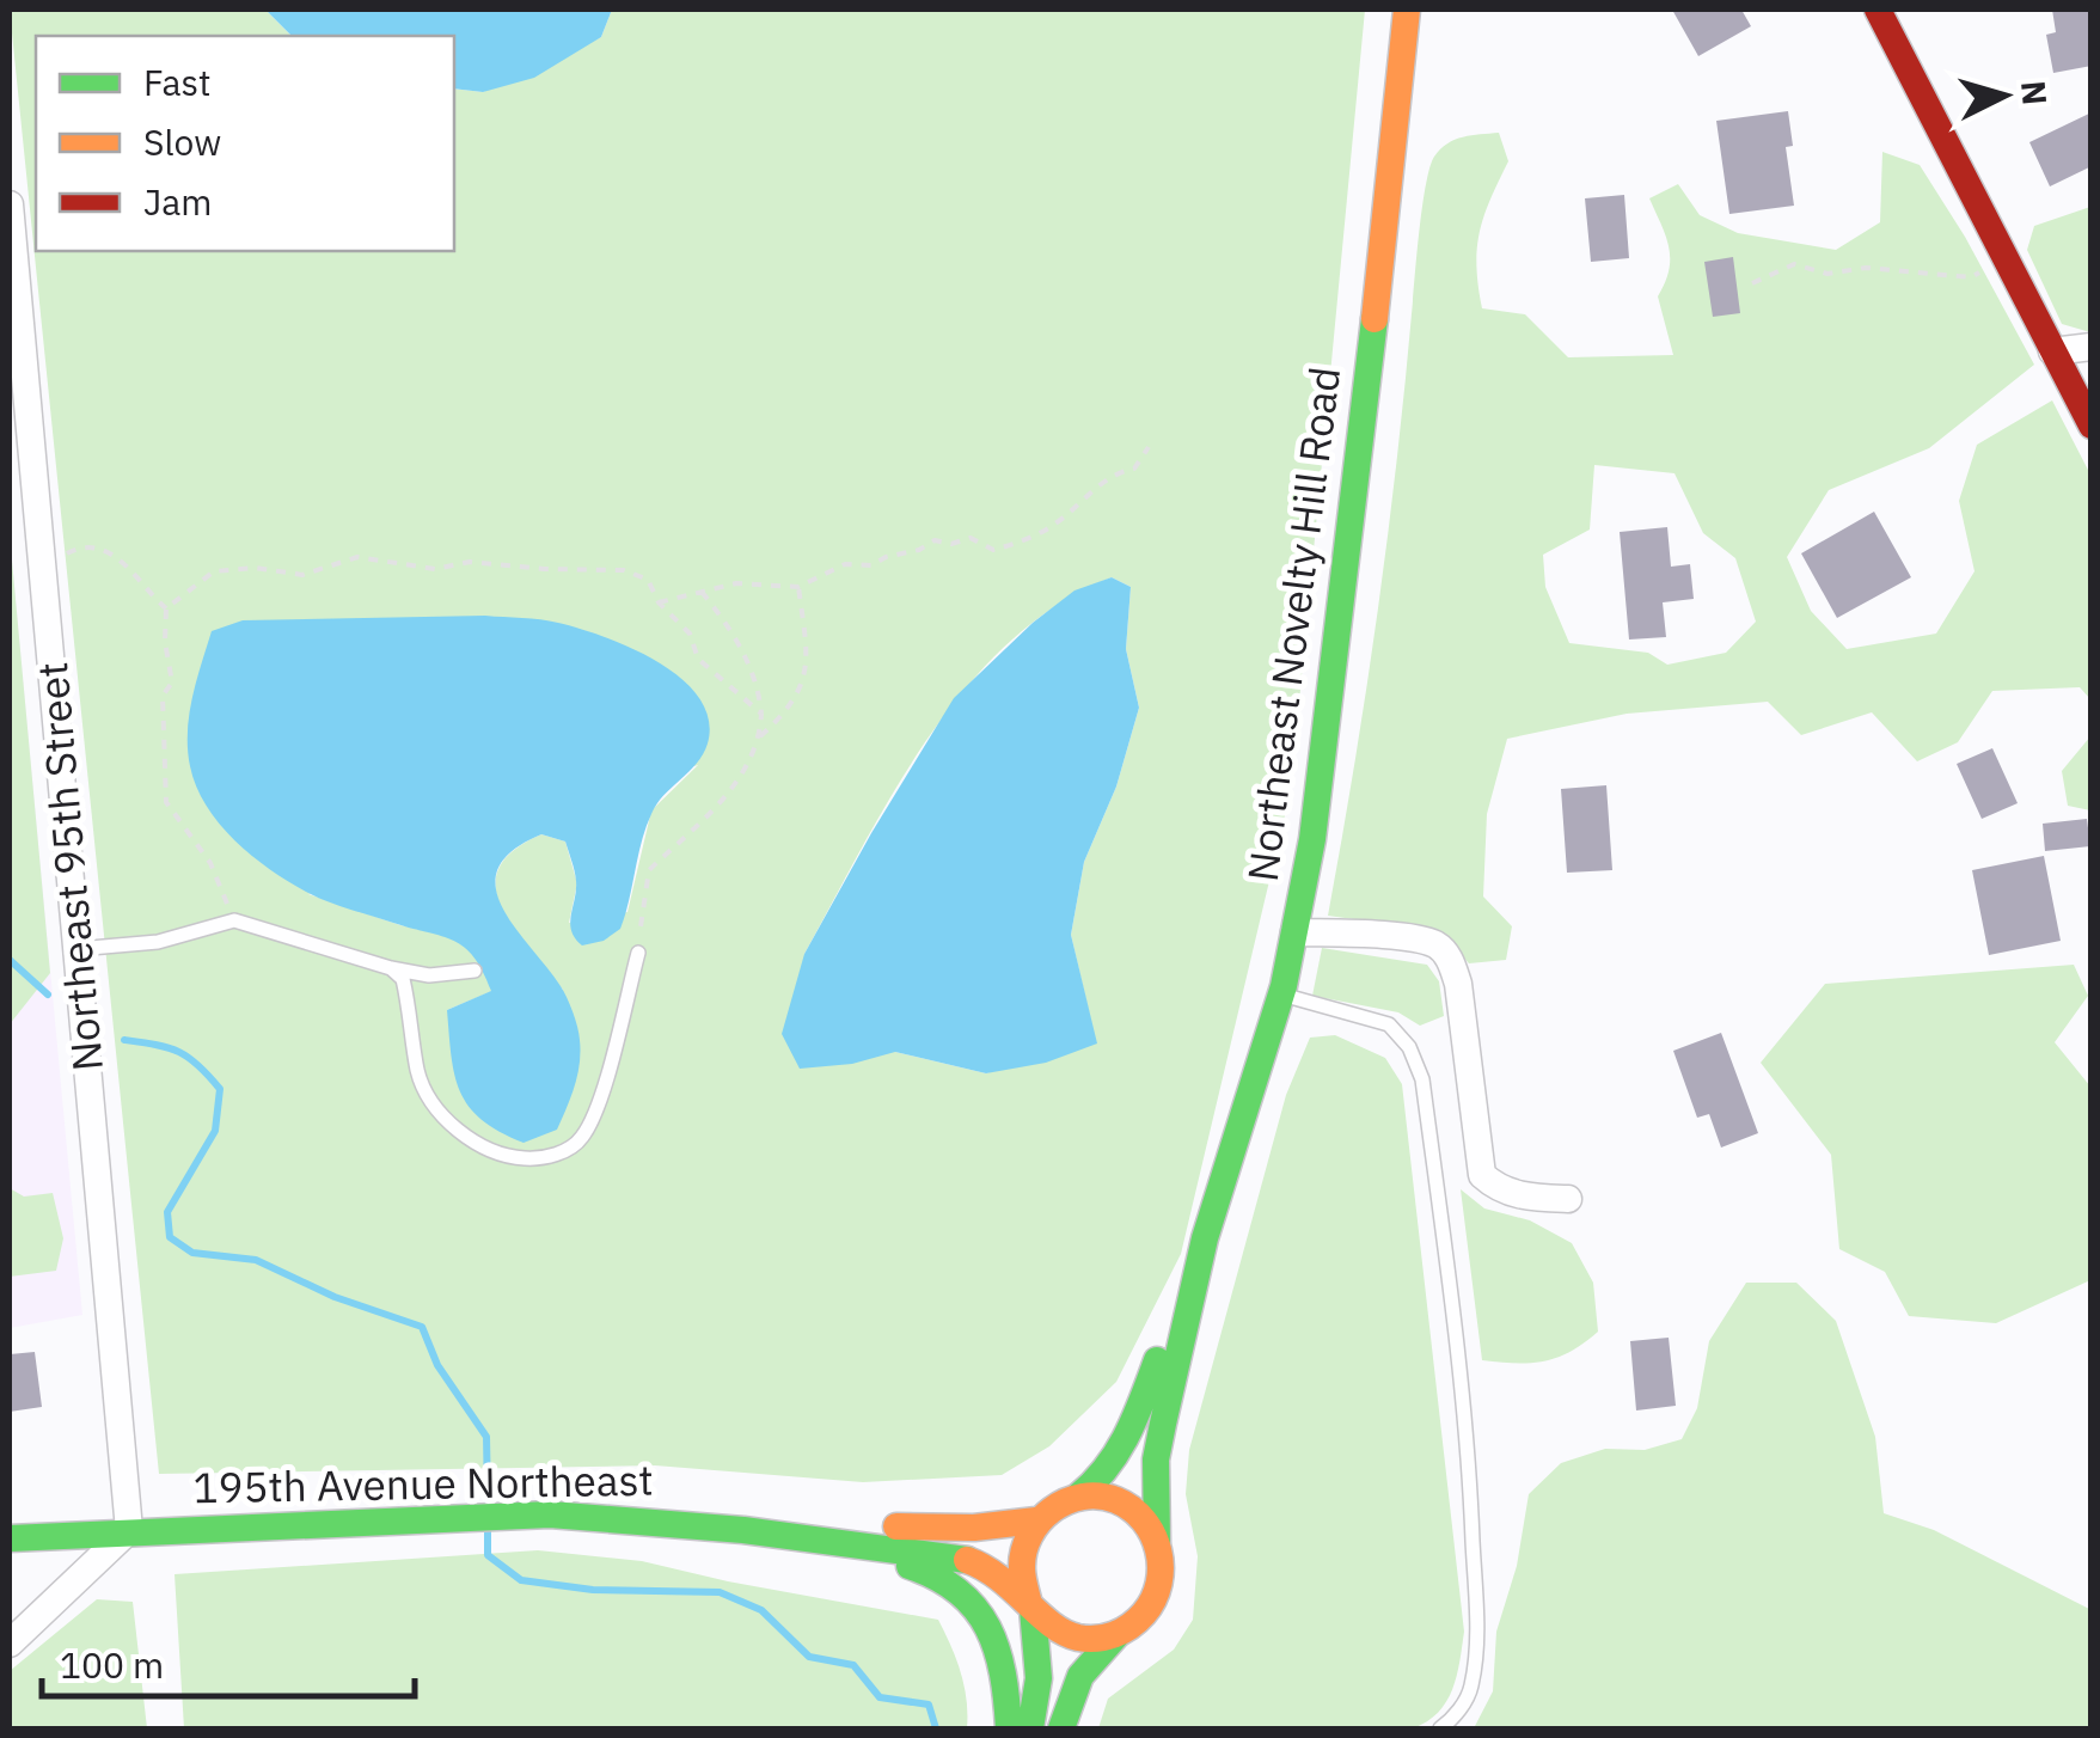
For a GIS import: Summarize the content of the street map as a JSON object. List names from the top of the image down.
{
  "streets": {
    "main road": ["Northeast Novelty Hill Road", "195th Avenue Northeast"],
    "street": ["Northeast 95th Street"]
  },
  "crossings": [
    ["Northeast 95th Street", "195th Avenue Northeast"]
  ],
  "legend": ["Fast", "Slow", "Jam"],
  "scale_bar": "100 m",
  "north": "right"
}
